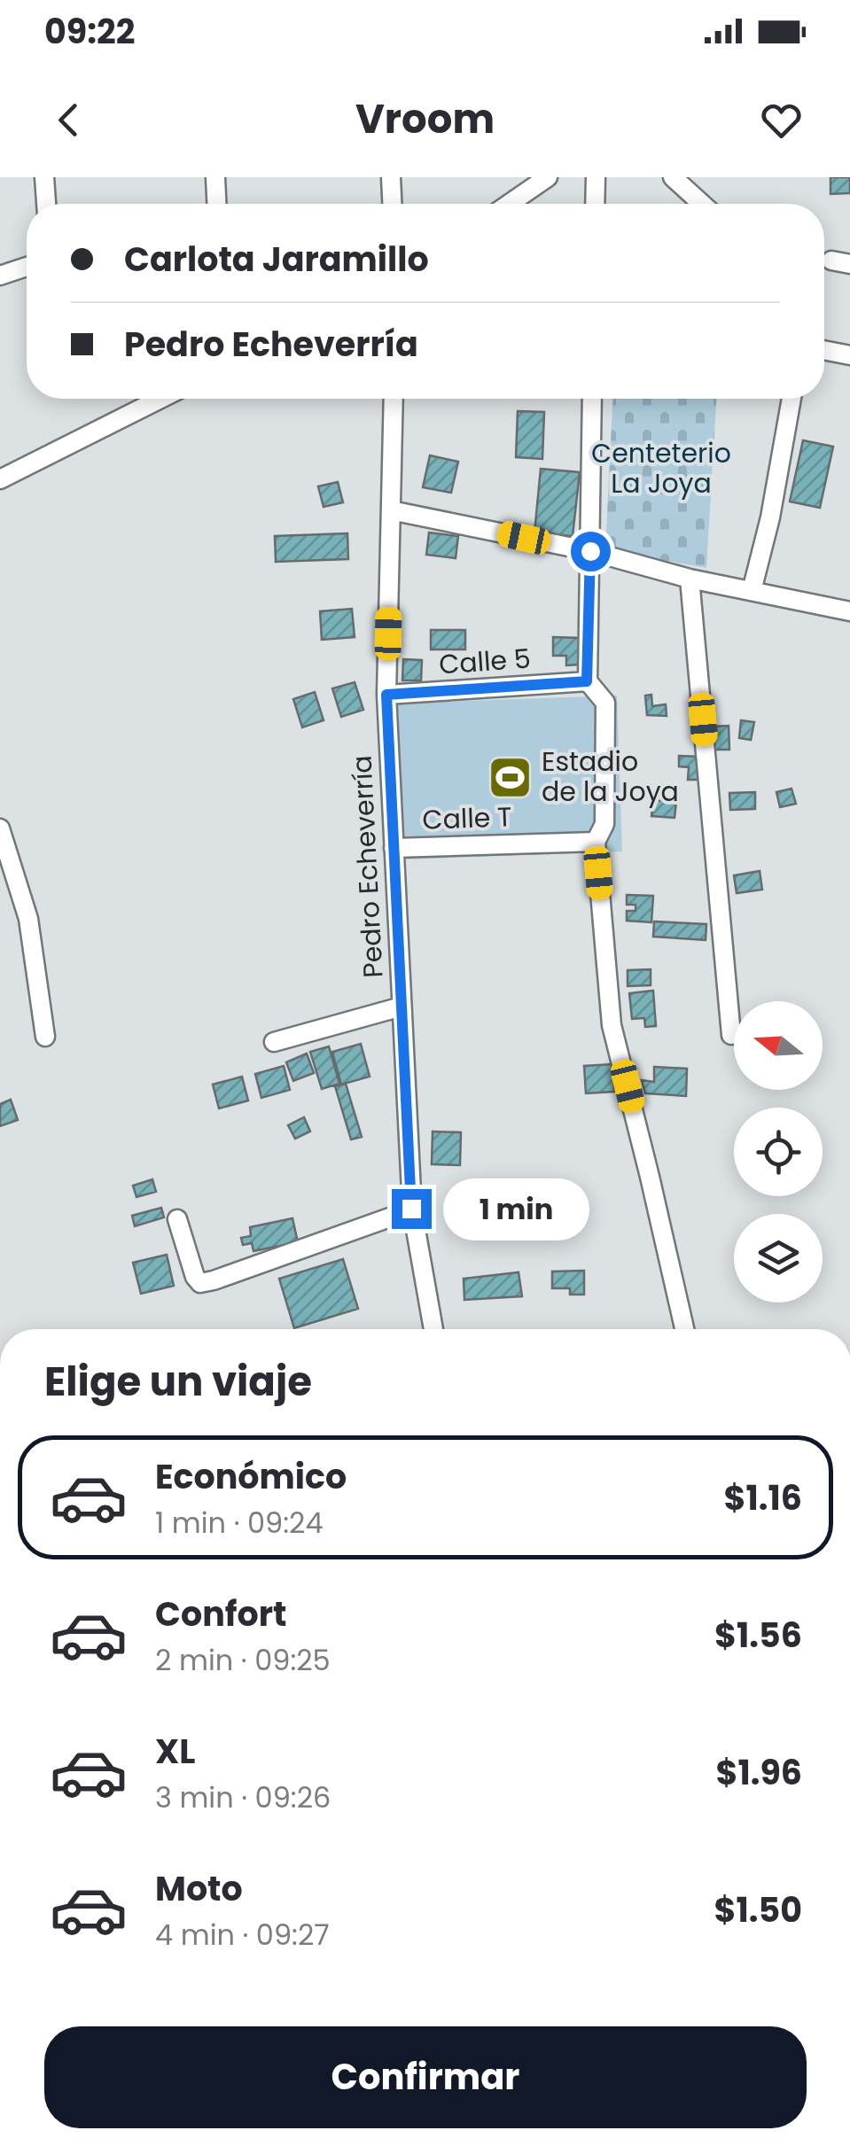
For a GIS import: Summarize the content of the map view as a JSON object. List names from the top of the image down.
{
  "streets": {
    "street": ["Calle 5", "Calle T", "Pedro Echeverría"]
  },
  "crossings": [
    ["Calle 5", "Pedro Echeverría"],
    ["Calle T", "Pedro Echeverría"]
  ],
  "parks": ["Centeterio La Joya"],
  "places": {
    "sports": ["Estadio de la Joya"]
  },
  "north": "left",
  "page": {
    "status": "09:22",
    "header": "Vroom",
    "banner": ["Carlota Jaramillo", "Pedro Echeverría"],
    "bubble": "1 min",
    "heading": "Elige un viaje",
    "list": [
      {
        "name": "Económico",
        "note": "1 min · 09:24",
        "value": "$1.16"
      },
      {
        "name": "Confort",
        "note": "2 min · 09:25",
        "value": "$1.56"
      },
      {
        "name": "XL",
        "note": "3 min · 09:26",
        "value": "$1.96"
      },
      {
        "name": "Moto",
        "note": "4 min · 09:27",
        "value": "$1.50"
      }
    ],
    "buttons": "Confirmar"
  }
}
